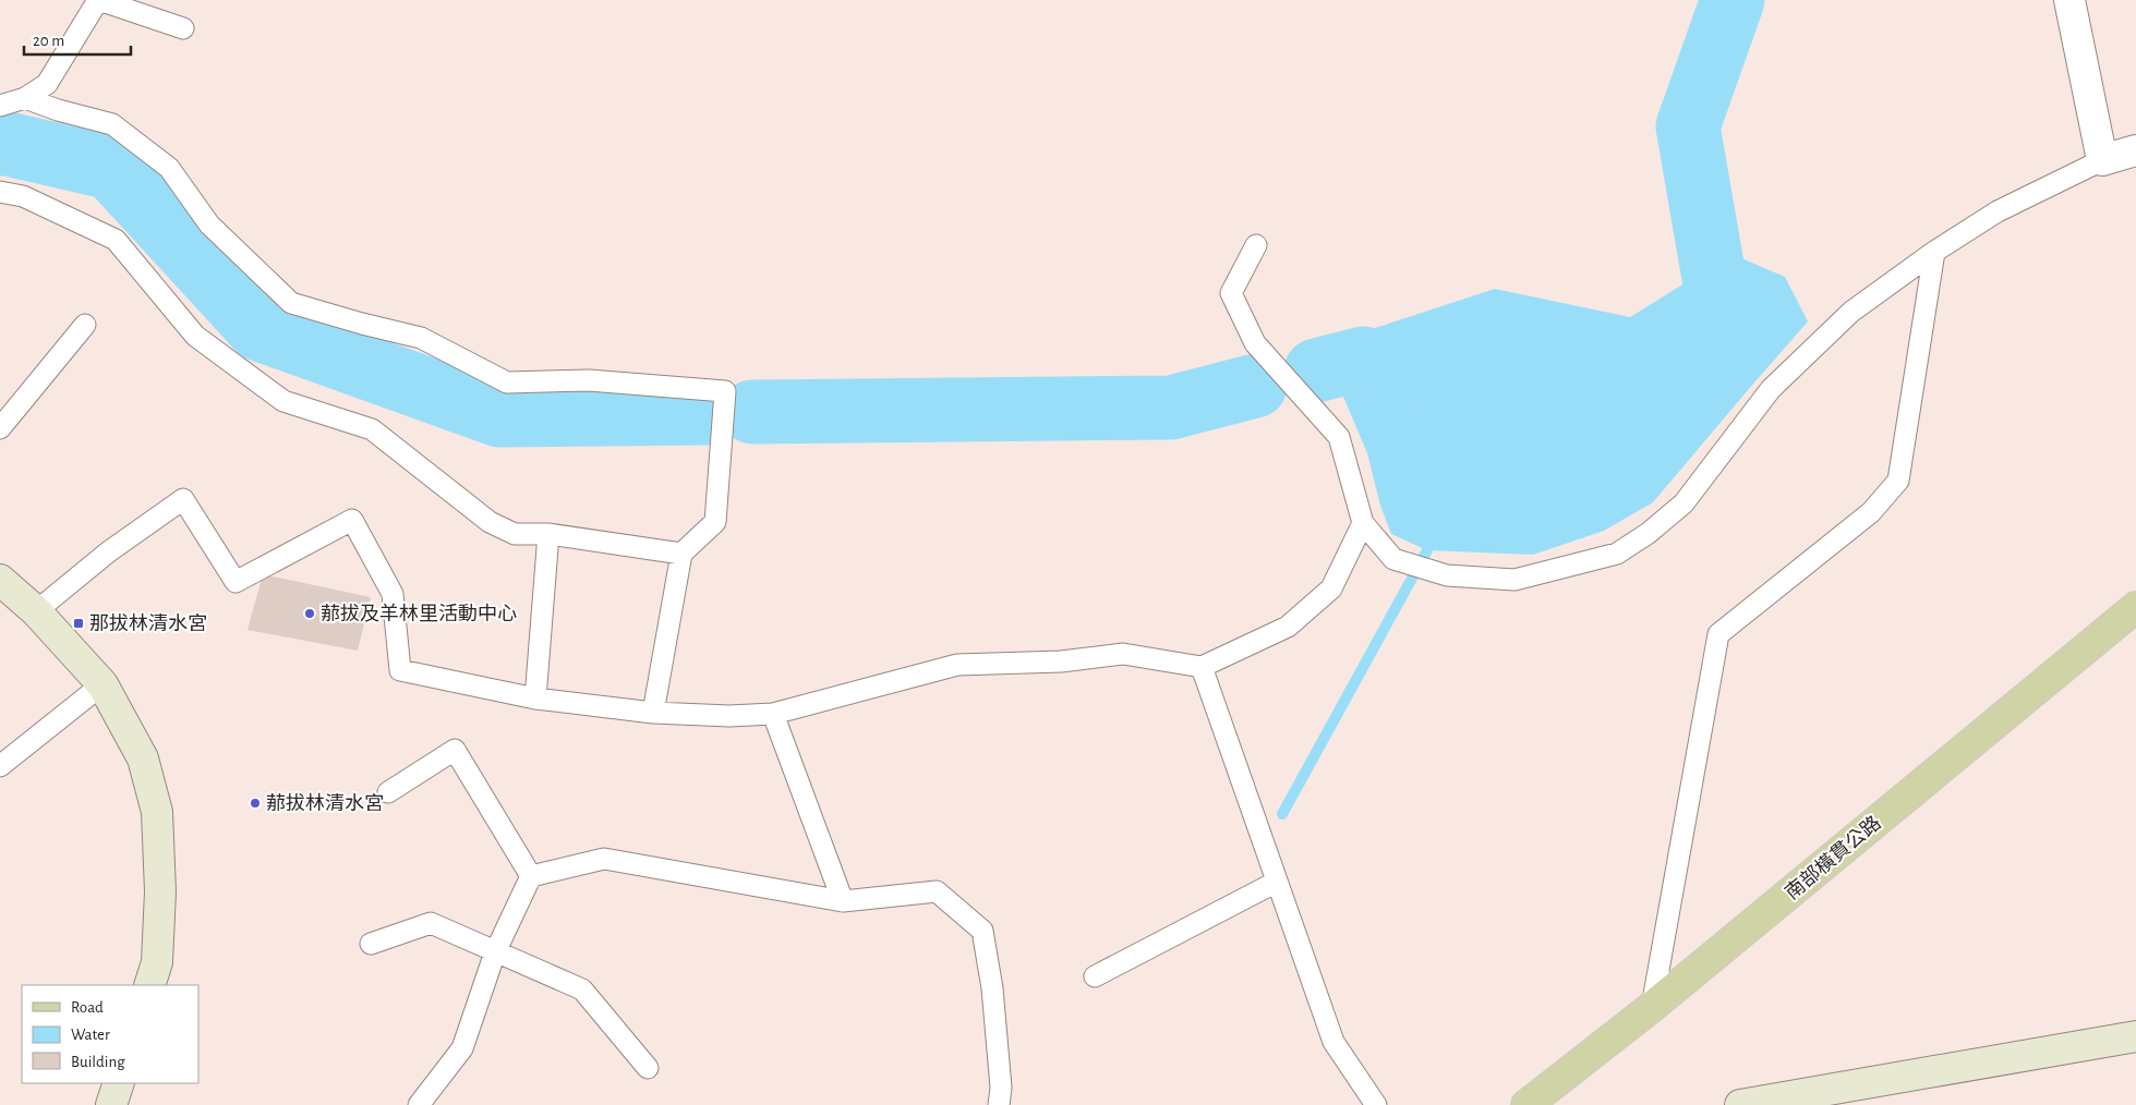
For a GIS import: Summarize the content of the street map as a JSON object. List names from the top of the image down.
{
  "streets": {
    "main road": ["南部橫貫公路"]
  },
  "places": {
    "other": ["𦰡拔及羊林里活動中心", "𦰡拔林清水宮"],
    "transit": ["那拔林清水宮"]
  },
  "legend": ["Road", "Water", "Building"],
  "scale_bar": "20 m"
}
